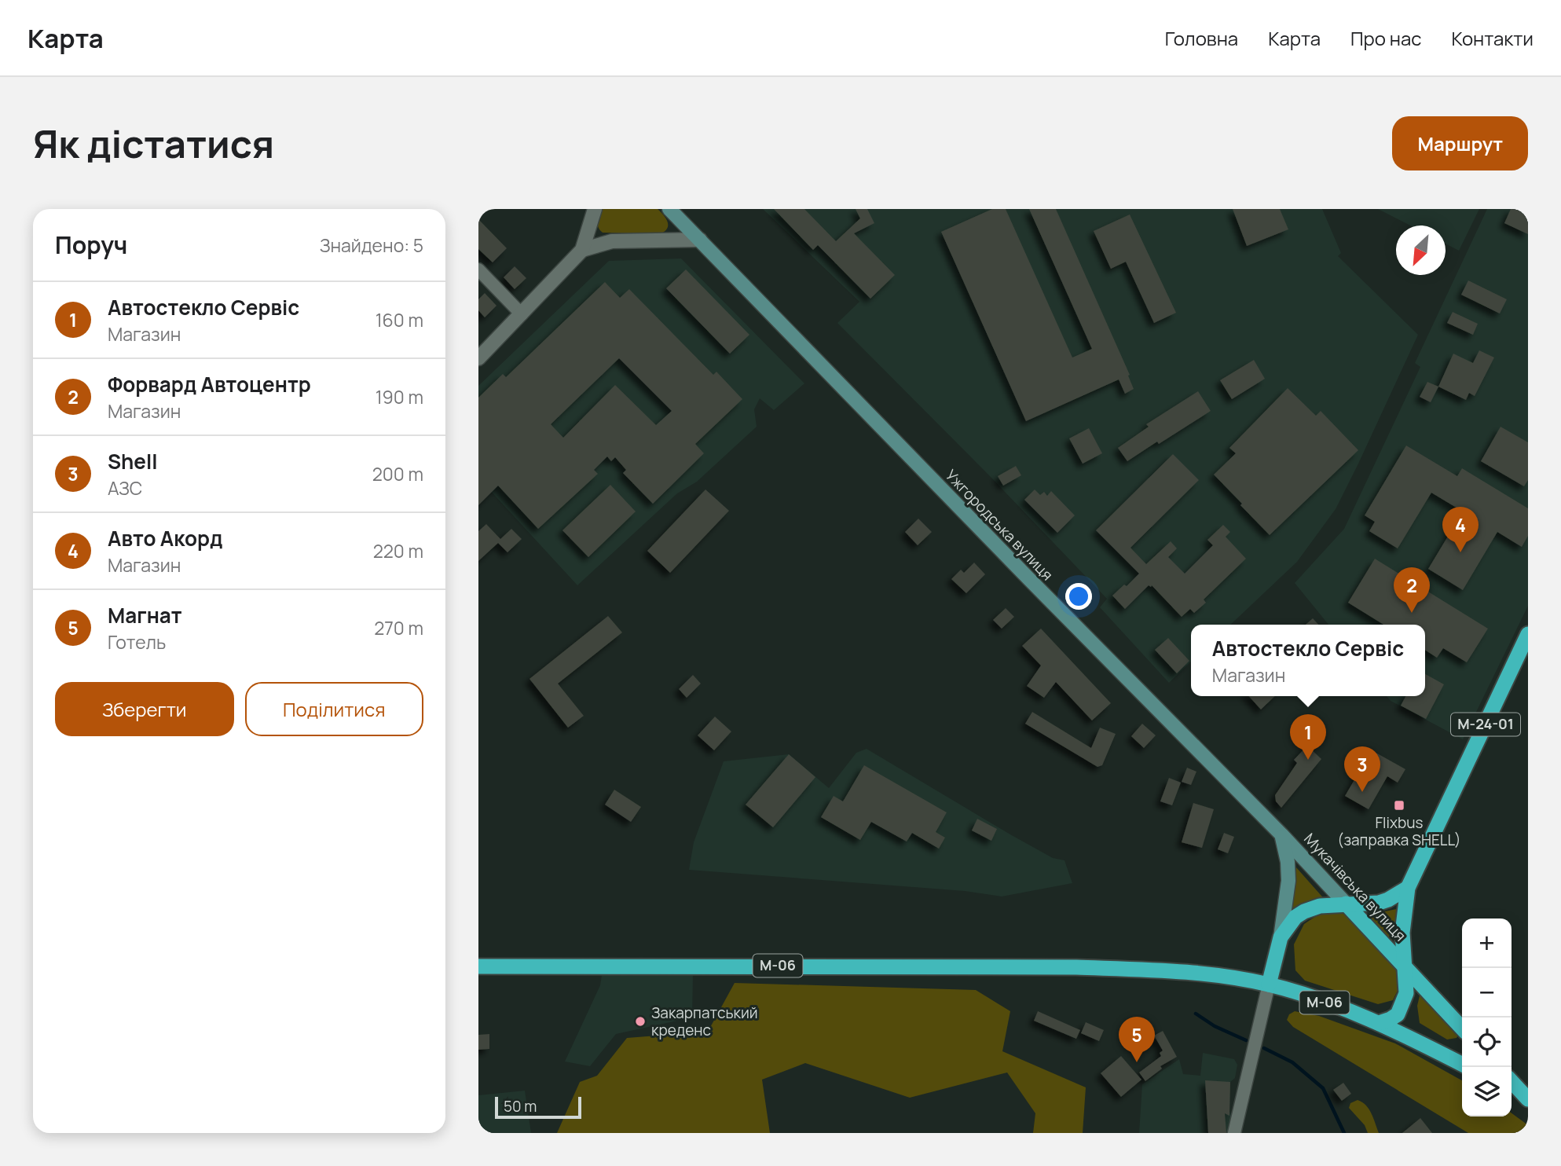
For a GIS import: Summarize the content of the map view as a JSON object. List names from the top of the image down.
{
  "streets": {
    "highway": ["М-24-01", "Мукачівська вулиця", "М-06"],
    "main road": ["Ужгородська вулиця"]
  },
  "crossings": [
    ["Ужгородська вулиця", "Мукачівська вулиця"],
    ["М-24-01", "Мукачівська вулиця"],
    ["М-24-01", "М-06"]
  ],
  "places": {
    "transit": ["Flixbus (заправка SHELL)"],
    "other": ["Закарпатський креденс"]
  },
  "scale_bar": "50 m",
  "north": "bottom left",
  "page": {
    "header": "Карта",
    "nav": [
      "Головна",
      "Карта",
      "Про нас",
      "Контакти"
    ],
    "buttons": [
      "Маршрут",
      ["Зберегти", "Поділитися"]
    ],
    "title": "Як дістатися",
    "heading": ["Поруч", "Знайдено: 5"],
    "list": [
      {
        "mark": "1",
        "name": "Автостекло Сервіс",
        "note": "Магазин",
        "value": "160 m"
      },
      {
        "mark": "2",
        "name": "Форвард Автоцентр",
        "note": "Магазин",
        "value": "190 m"
      },
      {
        "mark": "3",
        "name": "Shell",
        "note": "АЗС",
        "value": "200 m"
      },
      {
        "mark": "4",
        "name": "Авто Акорд",
        "note": "Магазин",
        "value": "220 m"
      },
      {
        "mark": "5",
        "name": "Магнат",
        "note": "Готель",
        "value": "270 m"
      }
    ],
    "pins": [
      "4",
      "2",
      "1",
      "3",
      "5"
    ],
    "popup": ["Автостекло Сервіс", "Магазин"],
    "map_buttons": ["+", "−"],
    "scale": "50 m"
  }
}
